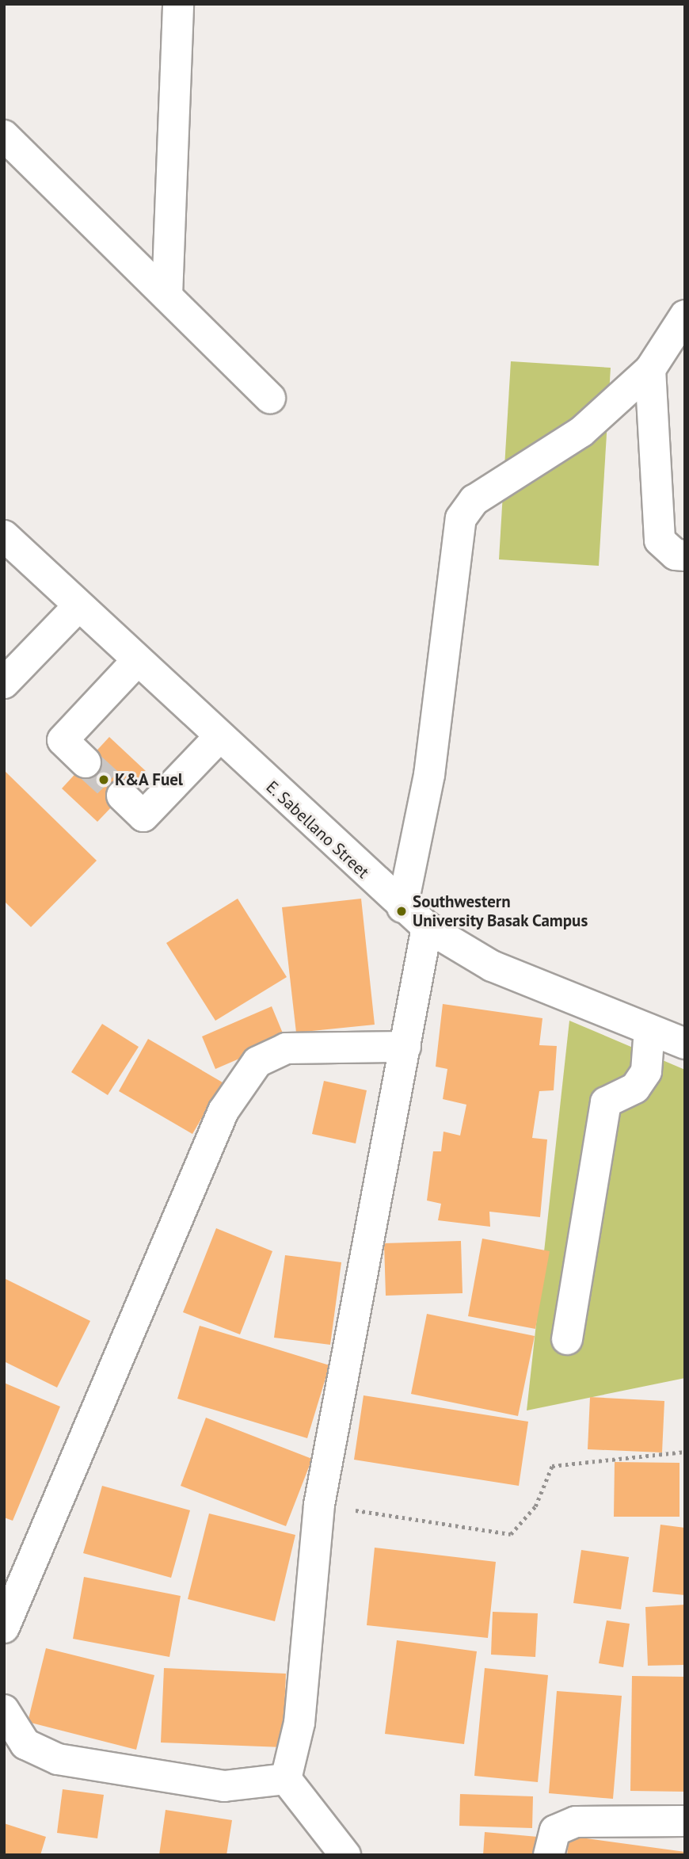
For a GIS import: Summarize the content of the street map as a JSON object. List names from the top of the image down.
{
  "streets": {
    "street": ["E. Sabellano Street"]
  },
  "places": ["K&A Fuel", "Southwestern University Basak Campus"]
}
